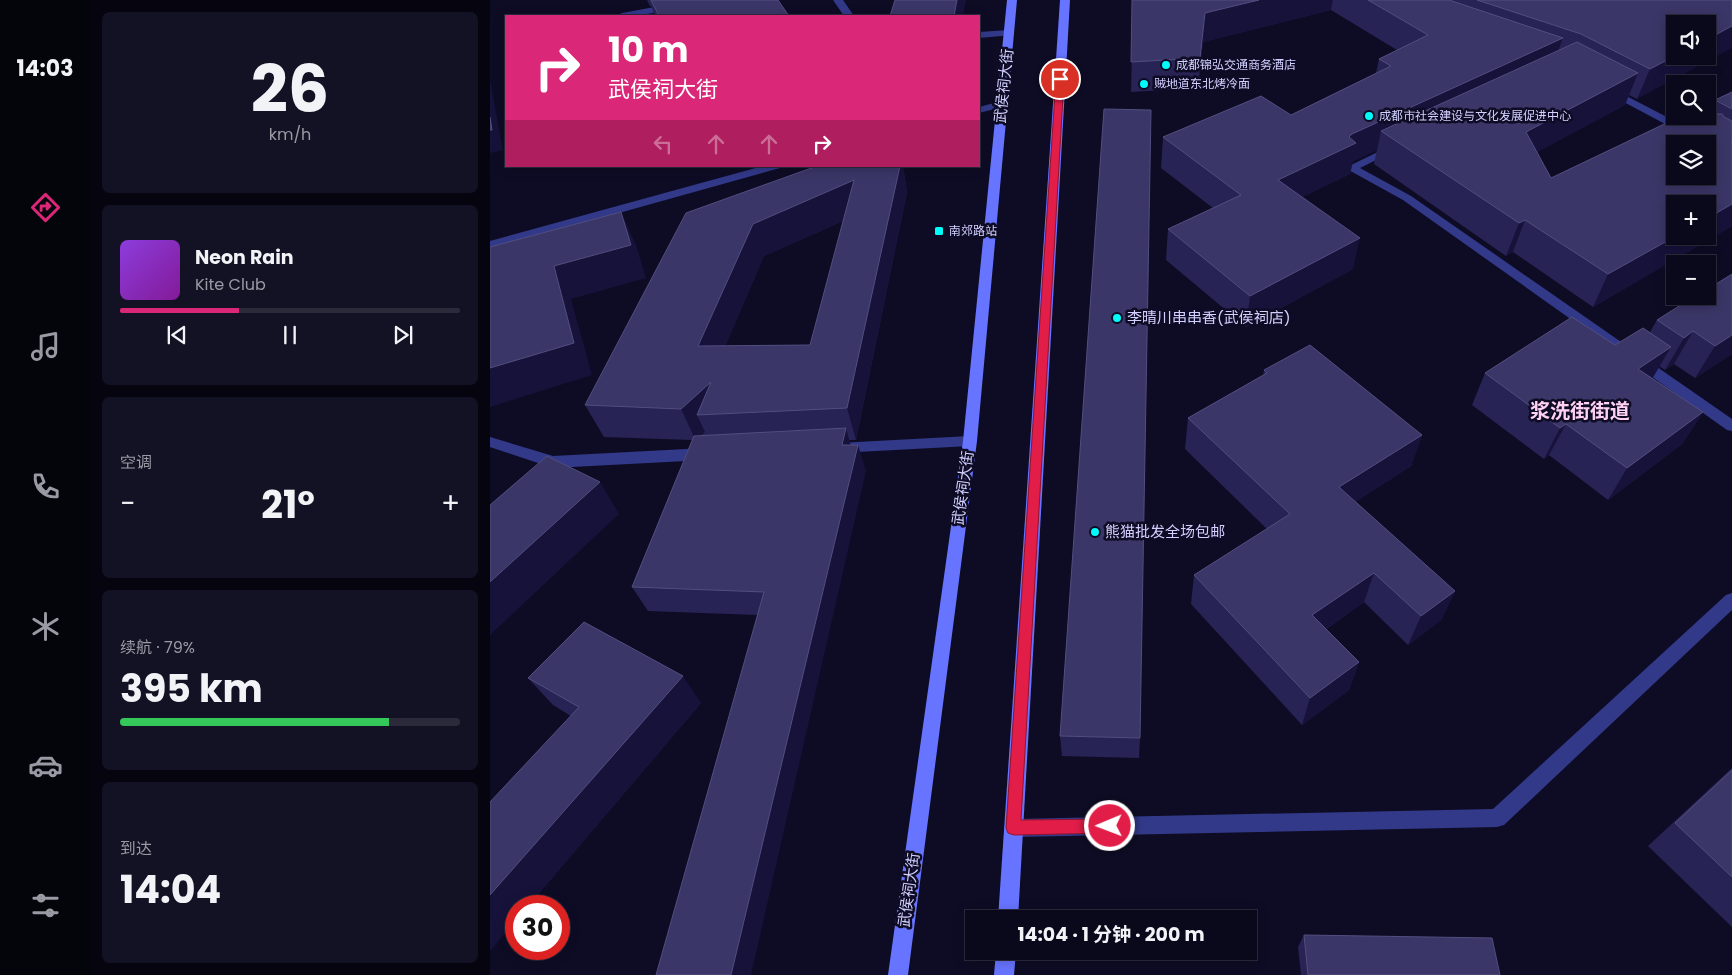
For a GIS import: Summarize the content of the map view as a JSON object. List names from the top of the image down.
{
  "streets": {
    "main road": ["武侯祠大街"]
  },
  "districts": ["浆洗街街道"],
  "places": {
    "other": [
      "成都锦弘交通商务酒店",
      "贼地道东北烤冷面",
      "成都市社会建设与文化发展促进中心",
      "李晴川串串香(武侯祠店)",
      "熊猫批发全场包邮"
    ],
    "transit": ["南郊路站"]
  },
  "page": {
    "tabs": "14:03",
    "tile": [
      ["26", "km/h"],
      "空调",
      ["续航 · 79%", "395 km"],
      ["到达", "14:04"]
    ],
    "map_buttons": ["+", "−"],
    "turn": ["10 m", "武侯祠大街"],
    "song": ["Neon Rain", "Kite Club"],
    "heat": ["−", "21°", "+"],
    "limit": "30",
    "trip": "14:04 · 1 分钟 · 200 m"
  }
}
